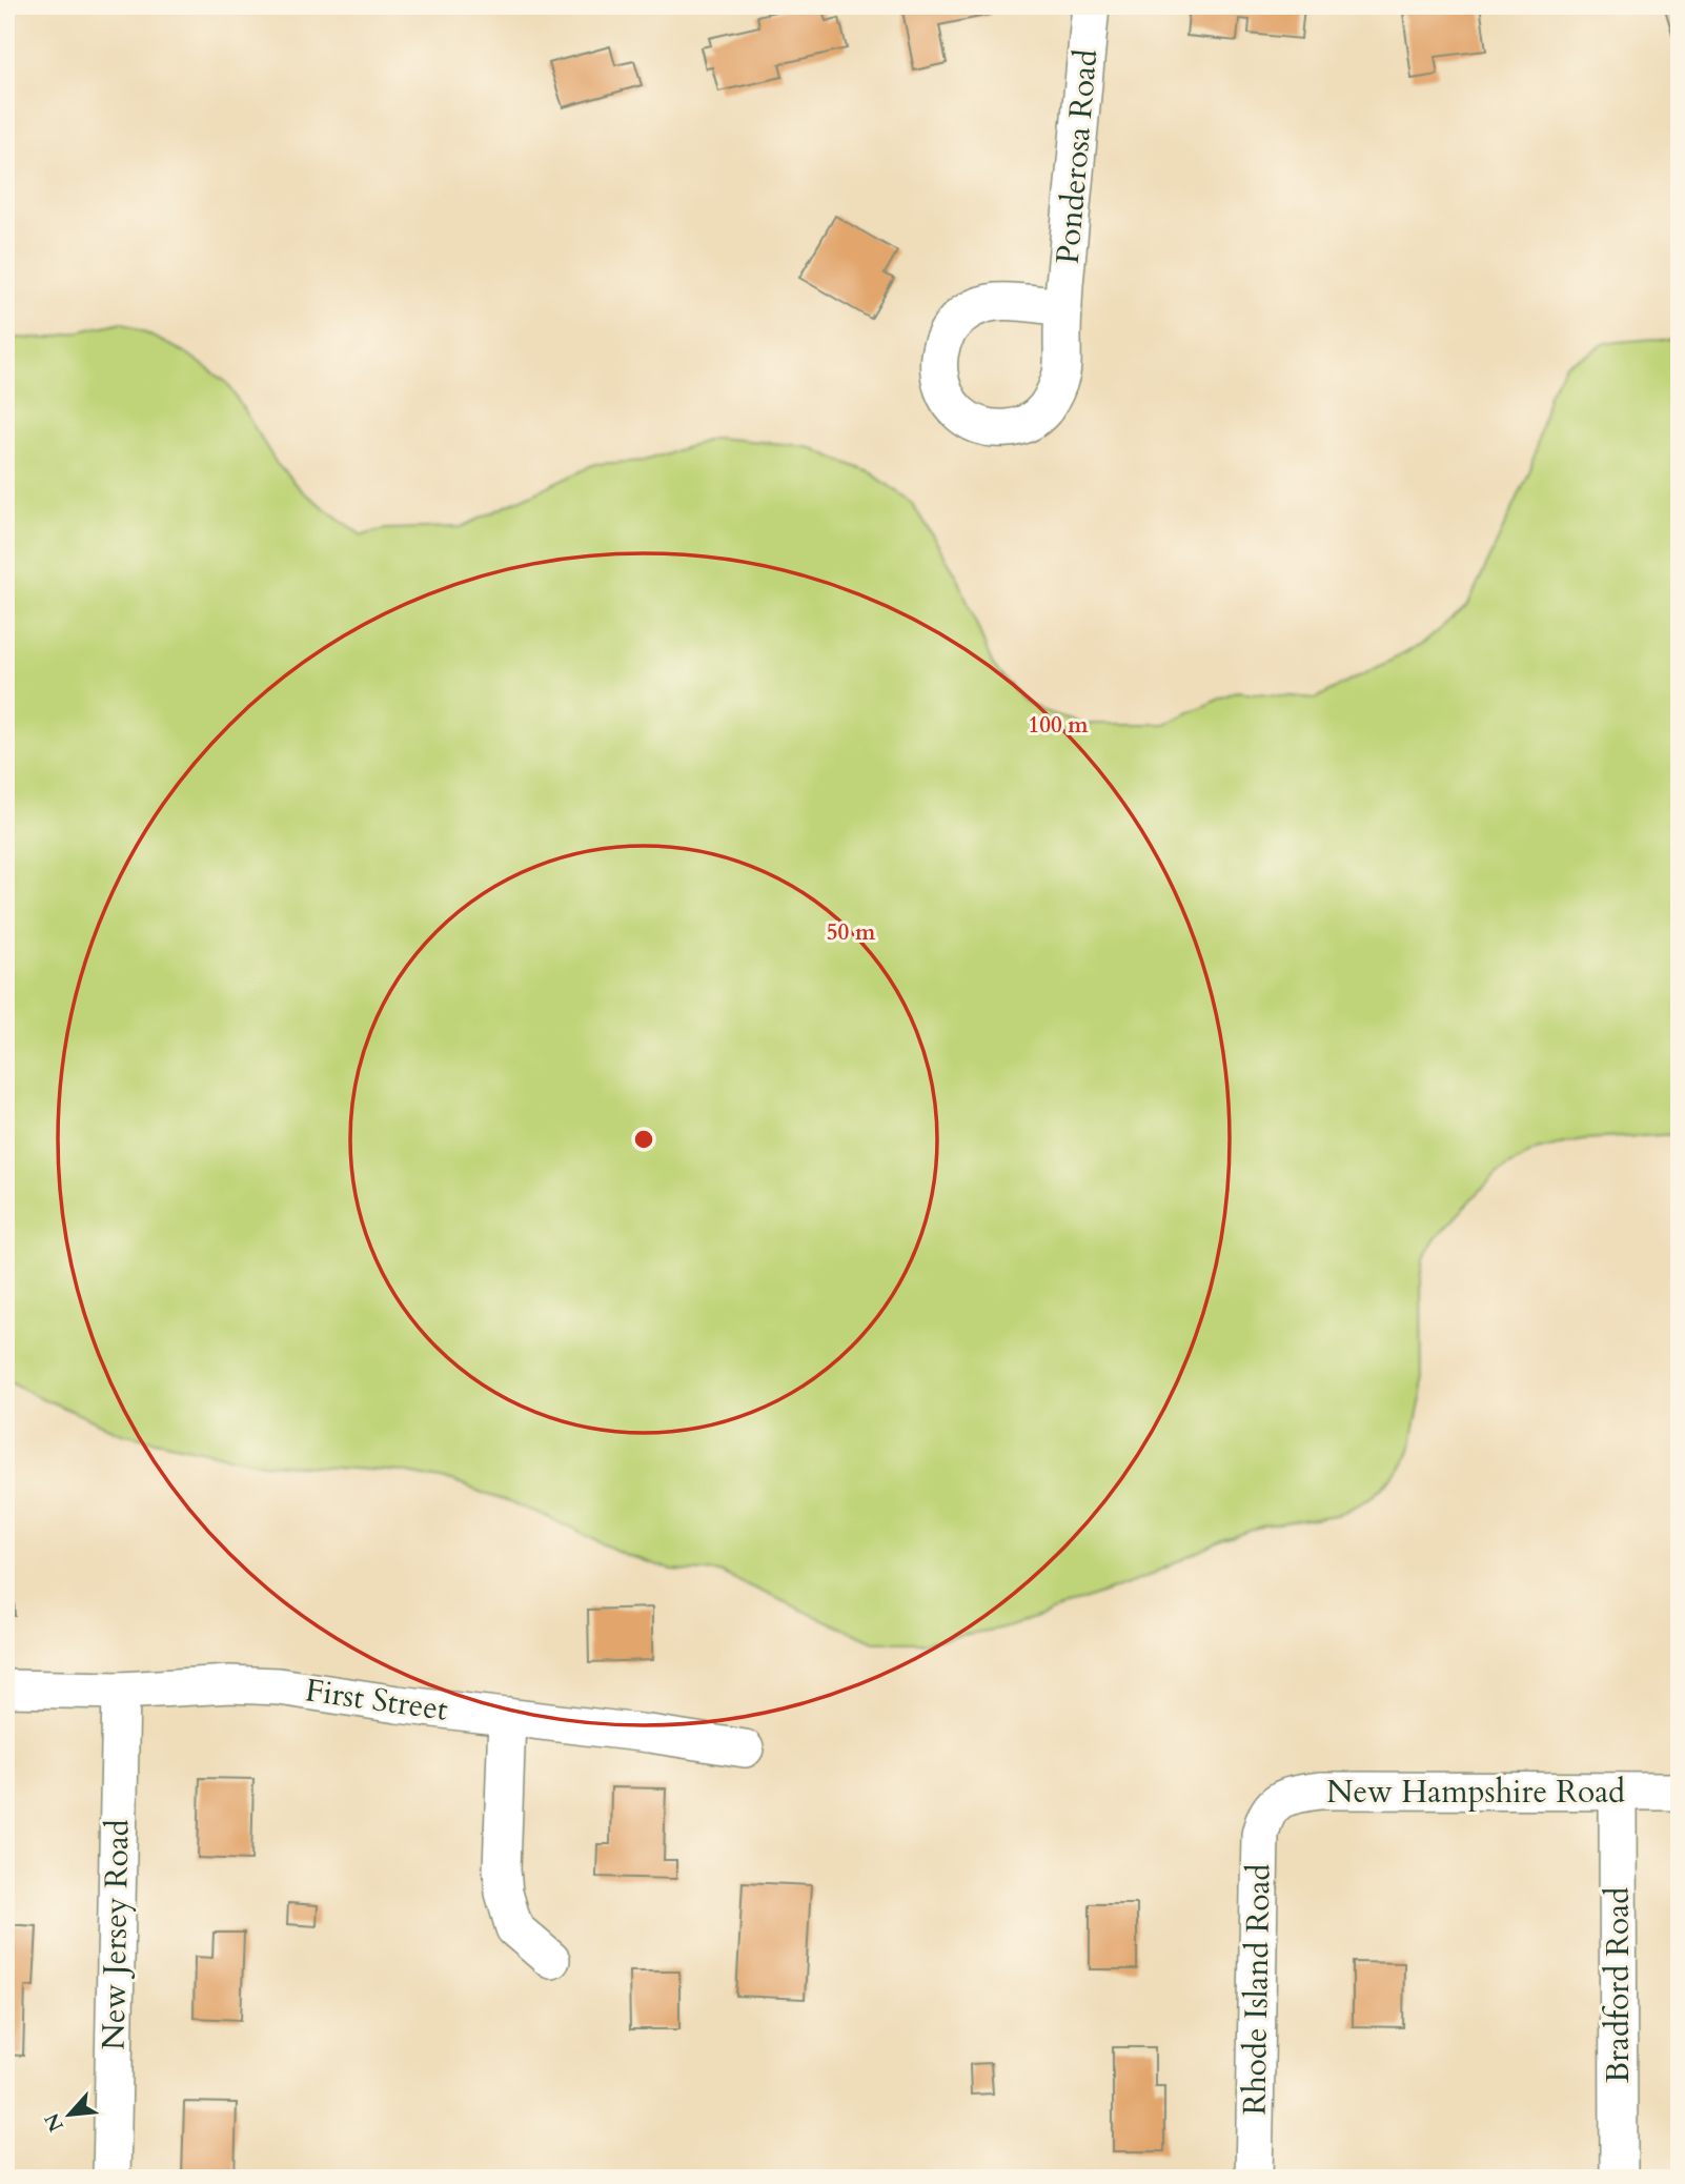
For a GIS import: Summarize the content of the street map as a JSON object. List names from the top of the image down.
{
  "streets": {
    "street": [
      "Ponderosa Road",
      "First Street",
      "New Hampshire Road",
      "New Jersey Road",
      "Bradford Road",
      "Rhode Island Road"
    ]
  },
  "crossings": [
    ["First Street", "New Jersey Road"],
    ["New Hampshire Road", "Bradford Road"],
    ["New Hampshire Road", "Rhode Island Road"]
  ],
  "north": "bottom left",
  "rings": ["100 m", "50 m"]
}
